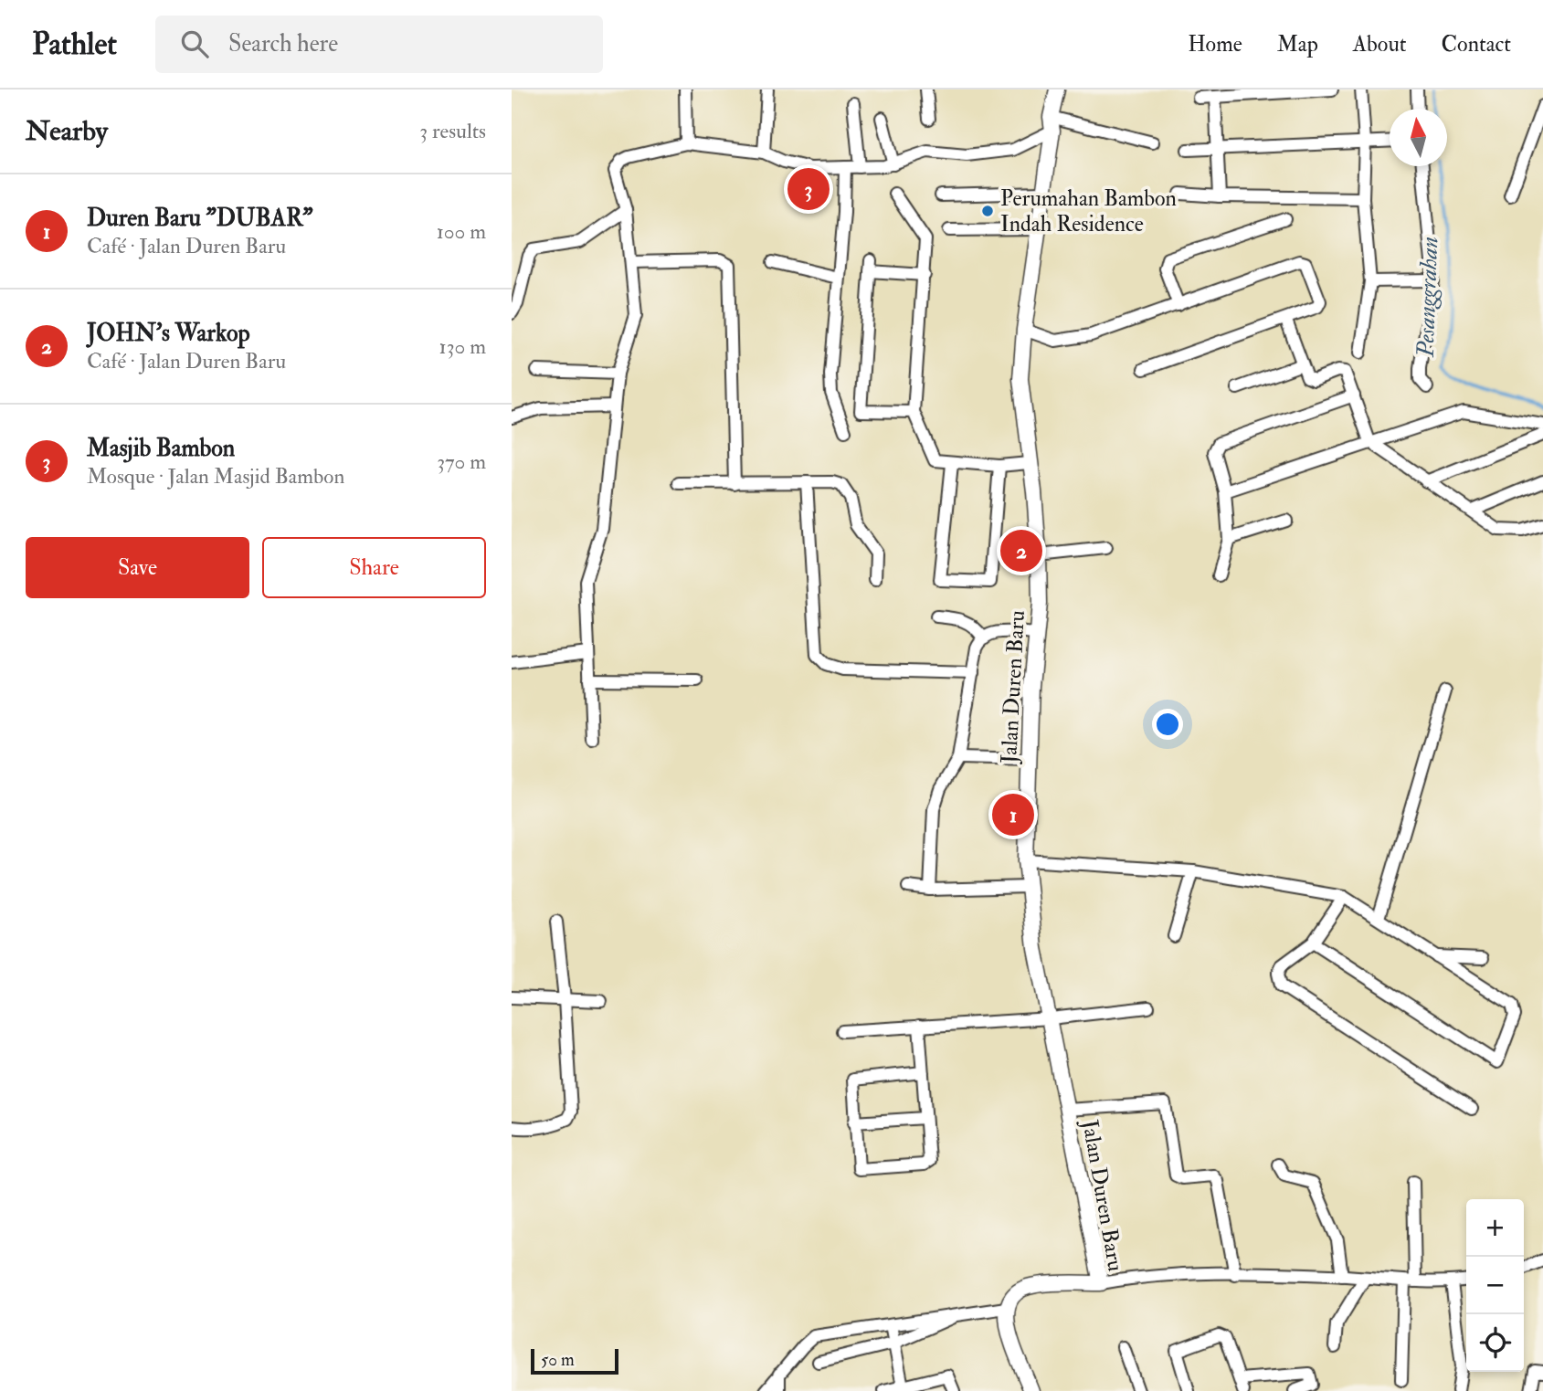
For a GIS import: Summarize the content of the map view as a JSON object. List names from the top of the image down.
{
  "streets": {
    "street": ["Jalan Duren Baru"]
  },
  "water": ["Pesanggrahan"],
  "places": ["Perumahan Bambon Indah Residence"],
  "scale_bar": "50 m",
  "north": "top",
  "page": {
    "header": "Pathlet",
    "search": "Search here",
    "nav": [
      "Home",
      "Map",
      "About",
      "Contact"
    ],
    "heading": ["Nearby", "3 results"],
    "pins": ["3", "2", "1"],
    "list": [
      {
        "mark": "1",
        "name": "Duren Baru \"DUBAR\"",
        "note": "Café · Jalan Duren Baru",
        "value": "100 m"
      },
      {
        "mark": "2",
        "name": "JOHN's Warkop",
        "note": "Café · Jalan Duren Baru",
        "value": "130 m"
      },
      {
        "mark": "3",
        "name": "Masjib Bambon",
        "note": "Mosque · Jalan Masjid Bambon",
        "value": "370 m"
      }
    ],
    "buttons": ["Save", "Share"],
    "map_buttons": ["+", "−"],
    "scale": "50 m"
  }
}
